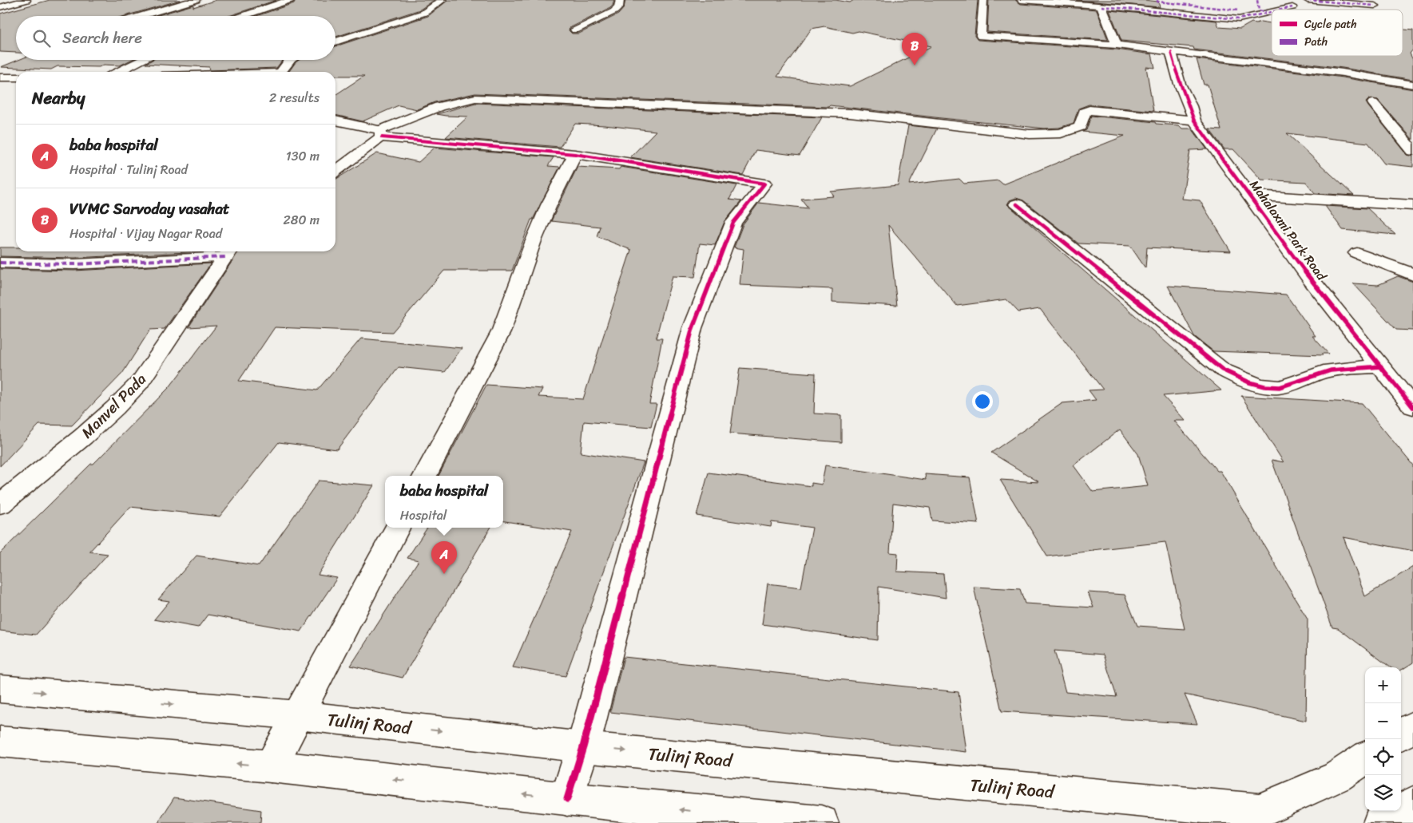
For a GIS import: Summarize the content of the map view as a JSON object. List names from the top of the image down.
{
  "streets": {
    "street": ["Mahalaxmi Park Road", "Manvel Pada", "Tulinj Road"]
  },
  "legend": ["Cycle path", "Path"],
  "page": {
    "search": "Search here",
    "pins": ["B", "A"],
    "heading": ["Nearby", "2 results"],
    "list": [
      {
        "mark": "A",
        "name": "baba hospital",
        "note": "Hospital · Tulinj Road",
        "value": "130 m"
      },
      {
        "mark": "B",
        "name": "VVMC Sarvoday vasahat",
        "note": "Hospital · Vijay Nagar Road",
        "value": "280 m"
      }
    ],
    "popup": ["baba hospital", "Hospital"],
    "map_buttons": ["+", "−"]
  }
}
